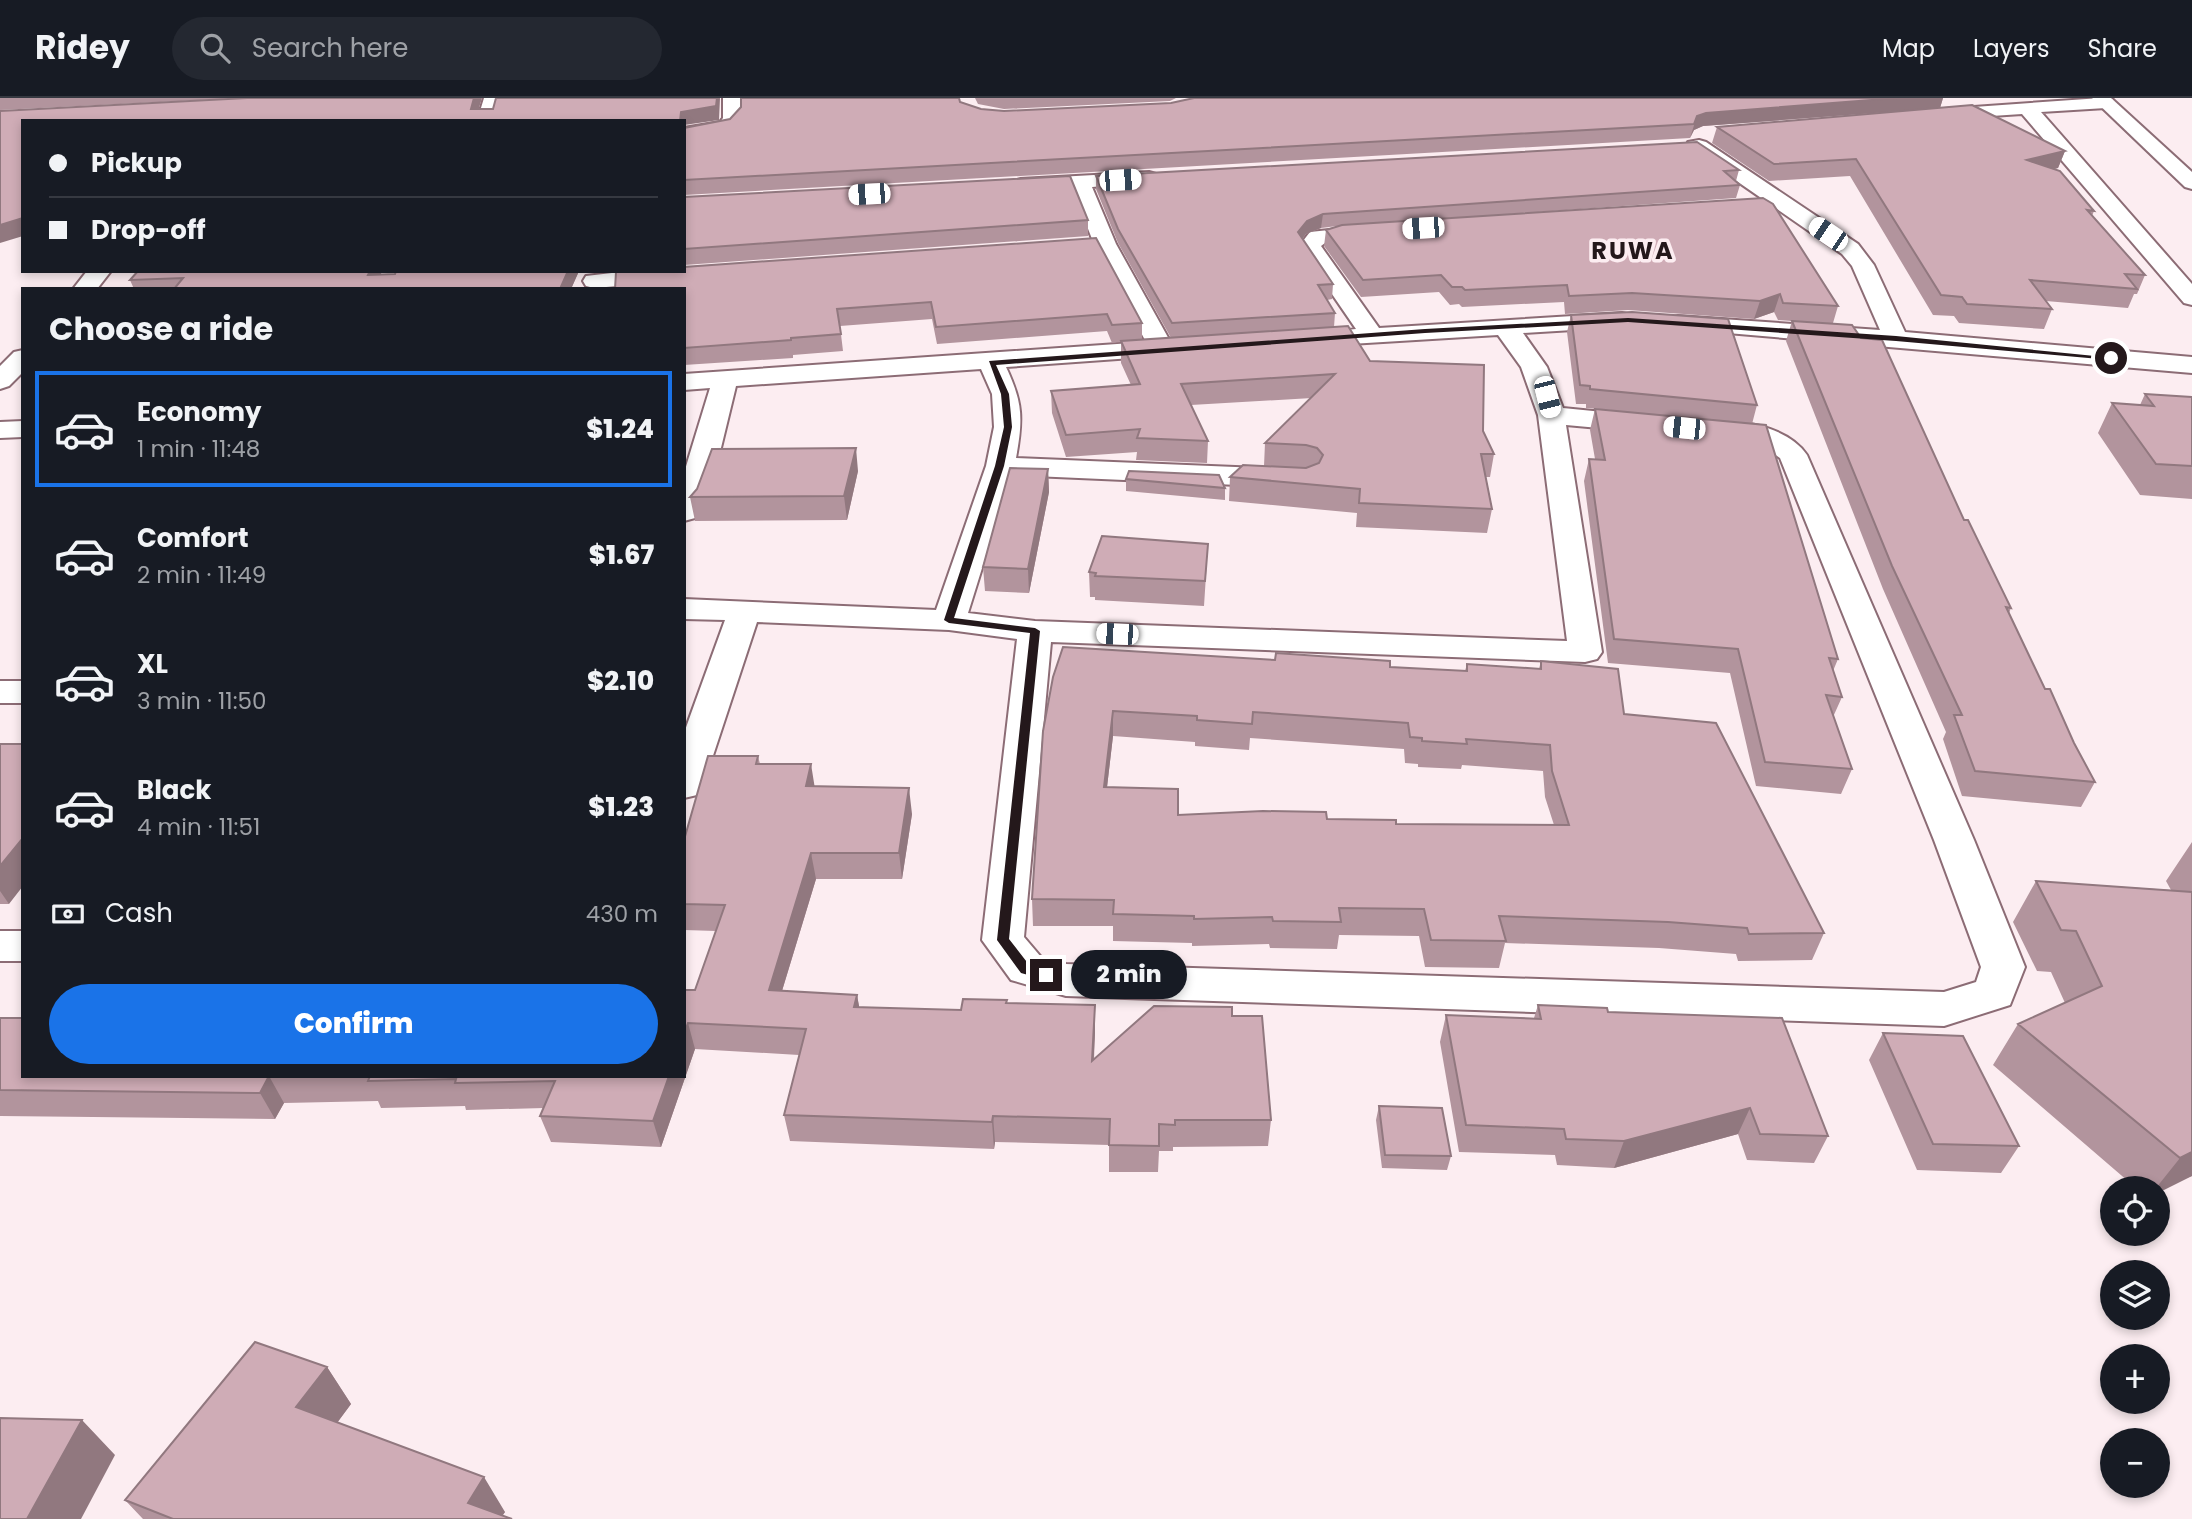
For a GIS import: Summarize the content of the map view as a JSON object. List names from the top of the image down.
{
  "districts": ["RUWA"],
  "page": {
    "header": "Ridey",
    "search": "Search here",
    "nav": ["Map", "Layers", "Share"],
    "banner": ["Pickup", "Drop-off"],
    "heading": "Choose a ride",
    "list": [
      {
        "name": "Economy",
        "note": "1 min · 11:48",
        "value": "$1.24"
      },
      {
        "name": "Comfort",
        "note": "2 min · 11:49",
        "value": "$1.67"
      },
      {
        "name": "XL",
        "note": "3 min · 11:50",
        "value": "$2.10"
      },
      {
        "name": "Black",
        "note": "4 min · 11:51",
        "value": "$1.23"
      }
    ],
    "pay": ["Cash", "430 m"],
    "bubble": "2 min",
    "buttons": "Confirm",
    "map_buttons": ["+", "−"]
  }
}
